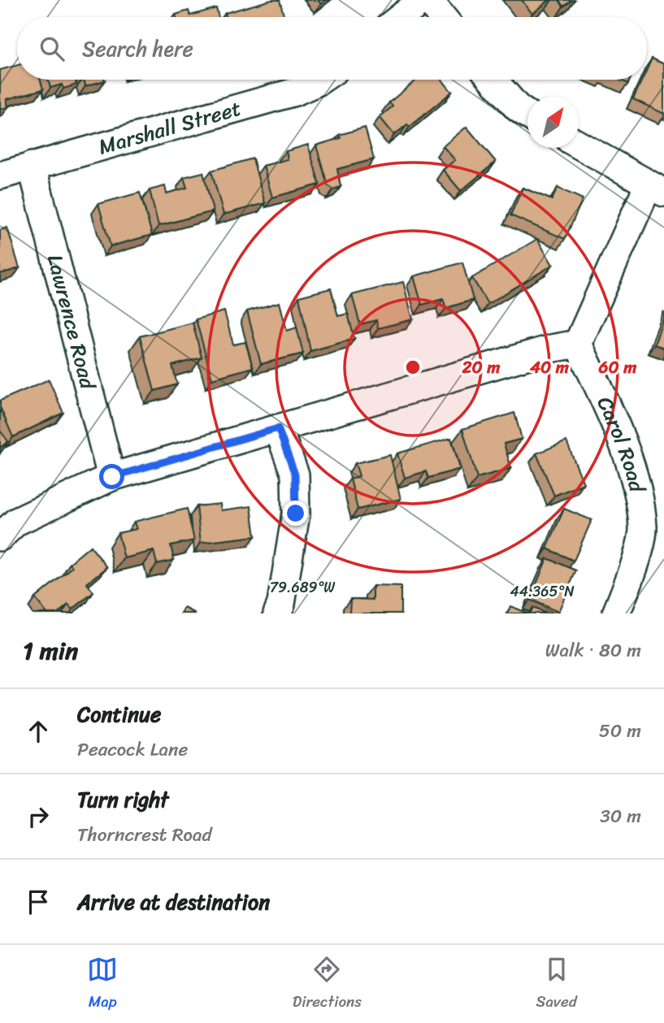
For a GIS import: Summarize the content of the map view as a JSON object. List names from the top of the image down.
{
  "streets": {
    "street": ["Marshall Street", "Lawrence Road", "Carol Road"]
  },
  "crossings": [
    ["Marshall Street", "Lawrence Road"]
  ],
  "north": "top right",
  "page": {
    "search": "Search here",
    "heading": ["1 min", "Walk · 80 m"],
    "list": [
      ["Continue", "Peacock Lane", "50 m"],
      ["Turn right", "Thorncrest Road", "30 m"],
      "Arrive at destination"
    ],
    "nav": ["Map", "Directions", "Saved"]
  },
  "coordinates": ["79.689°W", "44.365°N"],
  "rings": ["20 m", "40 m", "60 m"]
}
